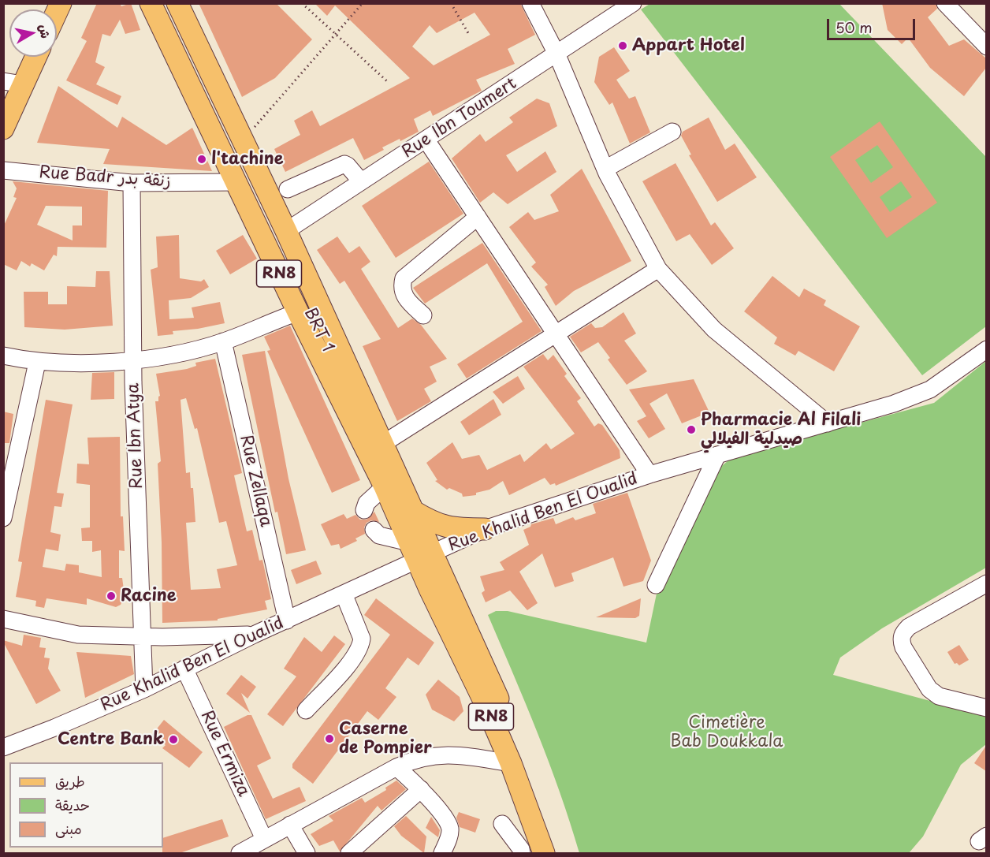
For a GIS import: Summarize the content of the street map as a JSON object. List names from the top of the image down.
{
  "streets": {
    "main road": ["RN8"],
    "street": [
      "Rue Ibn Toumert",
      "Rue Badr زنقة بدر",
      "BRT 1",
      "Rue Ibn Atya",
      "Rue Zellaqa",
      "Rue Khalid Ben El Oualid",
      "Rue Ermiza"
    ]
  },
  "crossings": [
    ["Rue Ibn Toumert", "RN8"],
    ["Rue Badr زنقة بدر", "RN8"],
    ["Rue Badr زنقة بدر", "Rue Ibn Atya"],
    ["RN8", "BRT 1"],
    ["RN8", "Rue Khalid Ben El Oualid"],
    ["BRT 1", "Rue Khalid Ben El Oualid"],
    ["Rue Ibn Atya", "Rue Khalid Ben El Oualid"],
    ["Rue Zellaqa", "Rue Khalid Ben El Oualid"],
    ["Rue Khalid Ben El Oualid", "Rue Ermiza"]
  ],
  "parks": ["Cimetière Bab Doukkala"],
  "places": [
    "Appart Hotel",
    "l'tachine",
    "Pharmacie Al Filali صيدلية الفيلالي",
    "Racine",
    "Caserne de Pompier",
    "Centre Bank"
  ],
  "legend": ["طريق", "حديقة", "مبنى"],
  "scale_bar": "50 m",
  "north": "right"
}
